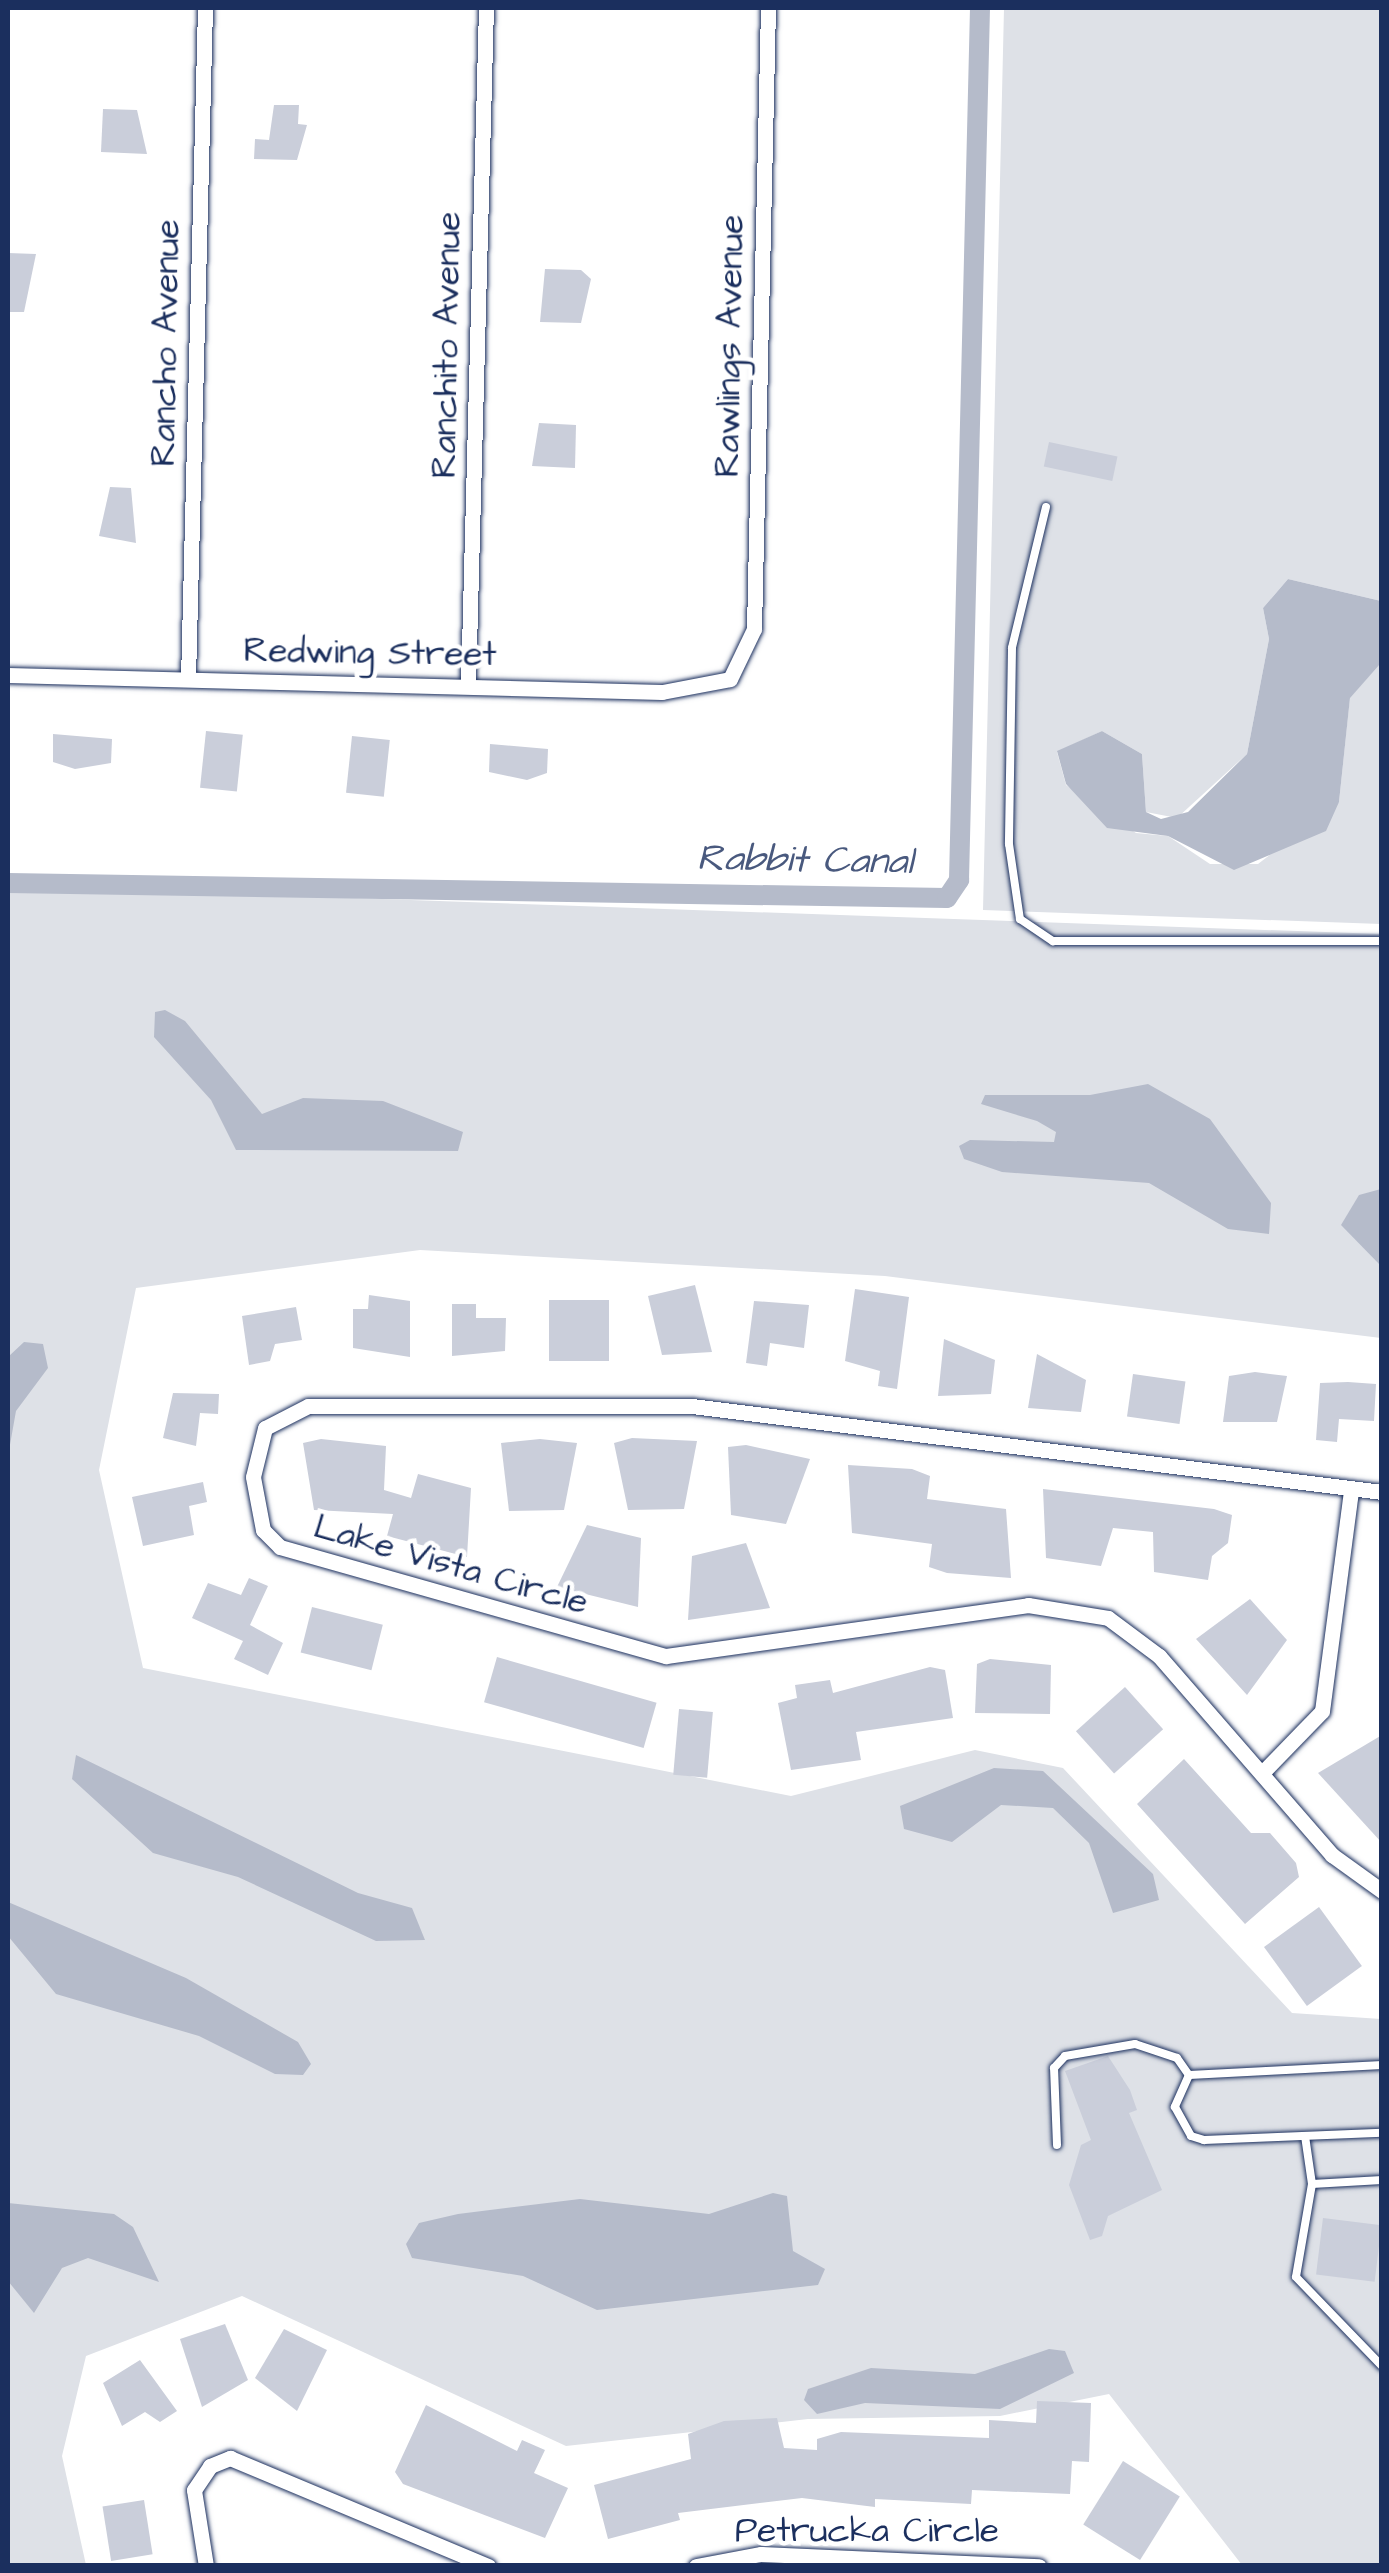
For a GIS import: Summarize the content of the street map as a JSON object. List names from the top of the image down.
{
  "streets": {
    "street": [
      "Rancho Avenue",
      "Ranchito Avenue",
      "Rawlings Avenue",
      "Redwing Street",
      "Lake Vista Circle",
      "Petrucka Circle"
    ]
  },
  "crossings": [
    ["Rancho Avenue", "Redwing Street"],
    ["Ranchito Avenue", "Redwing Street"],
    ["Rawlings Avenue", "Redwing Street"]
  ],
  "water": ["Rabbit Canal"]
}
